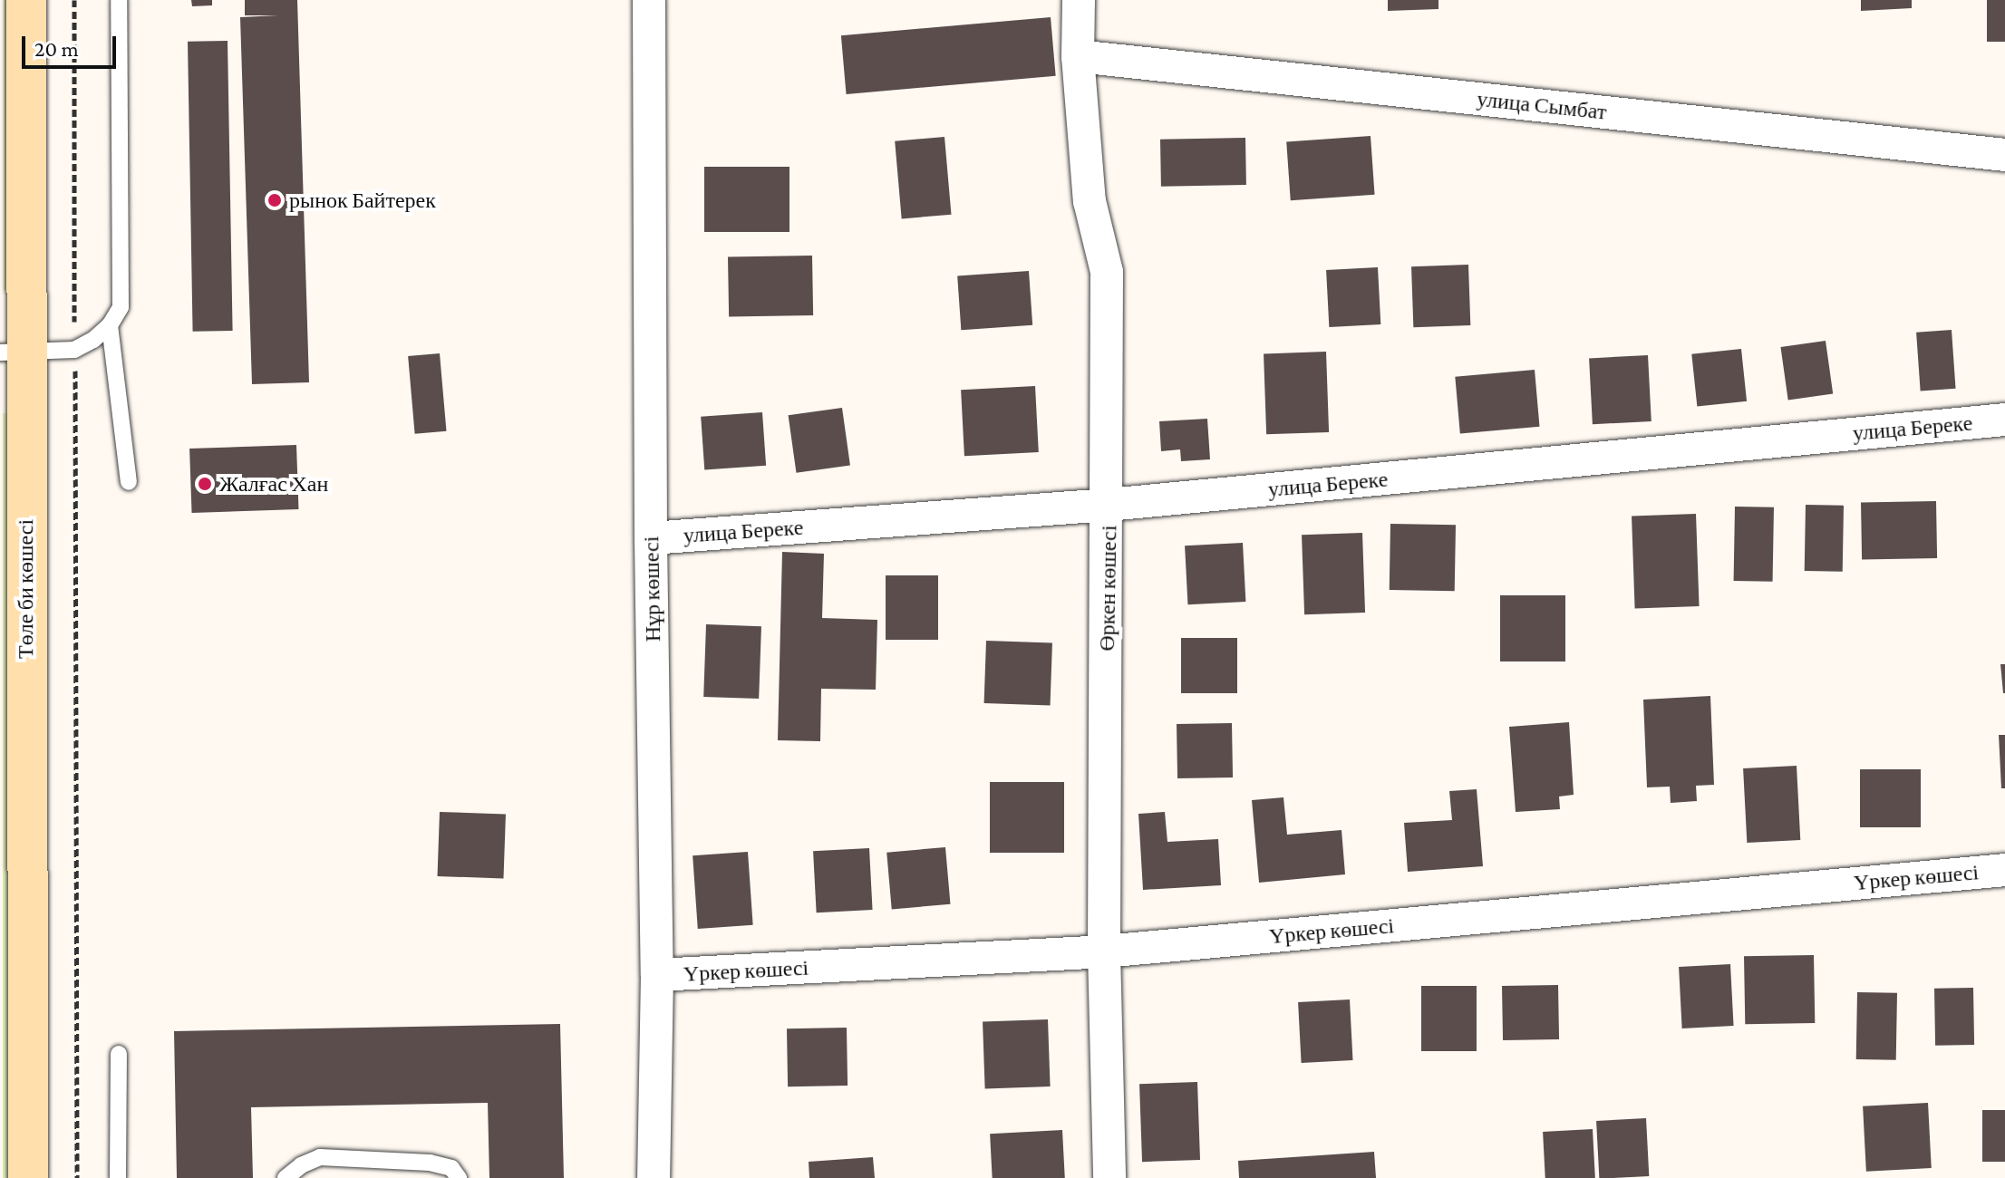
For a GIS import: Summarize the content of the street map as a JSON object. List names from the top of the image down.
{
  "streets": {
    "main road": ["Төле би көшесі"],
    "street": [
      "улица Сымбат",
      "улица Береке",
      "Өркен көшесі",
      "Нұр көшесі",
      "Үркер көшесі"
    ]
  },
  "crossings": [
    ["улица Сымбат", "Өркен көшесі"],
    ["улица Береке", "Өркен көшесі"],
    ["улица Береке", "Нұр көшесі"],
    ["Өркен көшесі", "Үркер көшесі"],
    ["Нұр көшесі", "Үркер көшесі"]
  ],
  "places": ["рынок Байтерек", "Жалғас Хан"],
  "scale_bar": "20 m"
}
